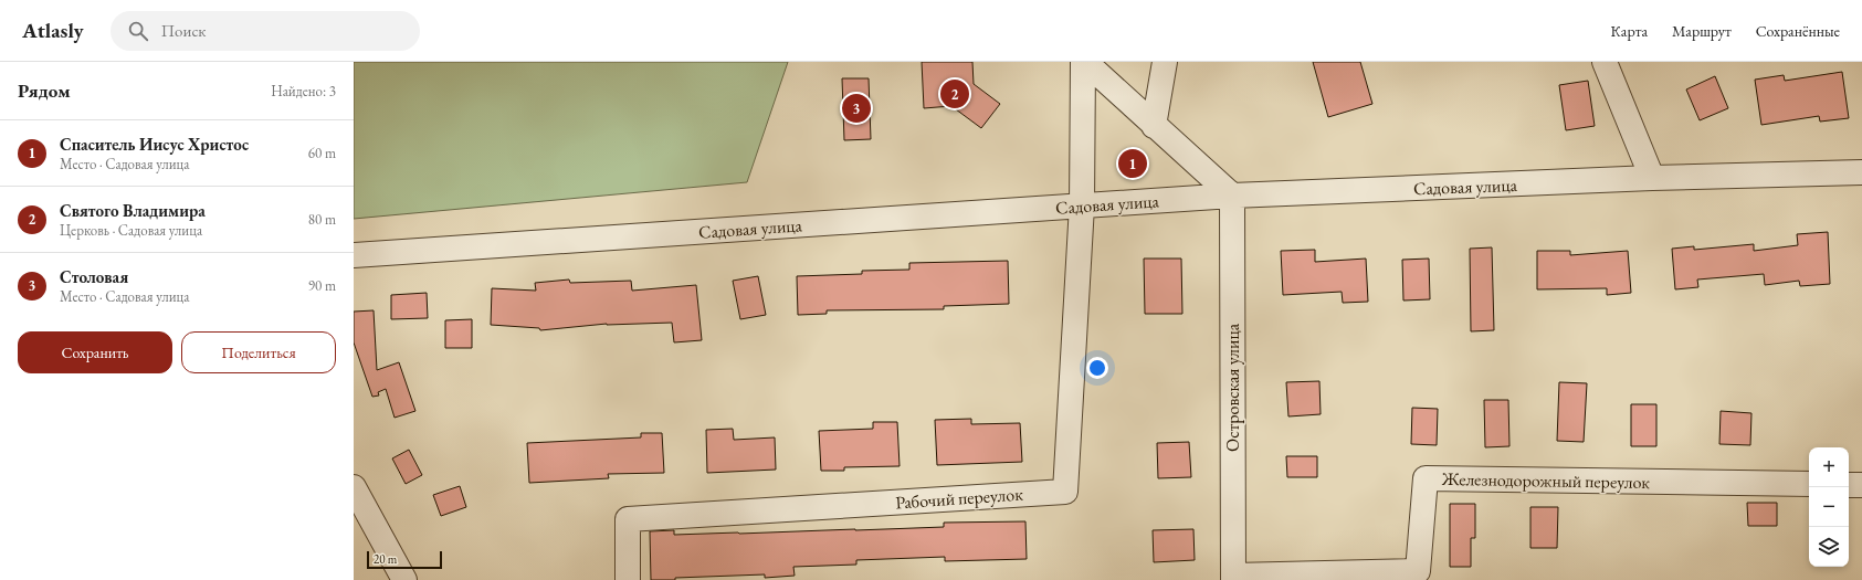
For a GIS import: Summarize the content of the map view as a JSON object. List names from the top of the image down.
{
  "streets": {
    "street": [
      "Садовая улица",
      "Островская улица",
      "Железнодорожный переулок",
      "Рабочий переулок"
    ]
  },
  "crossings": [
    ["Садовая улица", "Островская улица"],
    ["Садовая улица", "Рабочий переулок"],
    ["Островская улица", "Железнодорожный переулок"]
  ],
  "scale_bar": "20 m",
  "page": {
    "header": "Atlasly",
    "search": "Поиск",
    "nav": ["Карта", "Маршрут", "Сохранённые"],
    "heading": ["Рядом", "Найдено: 3"],
    "pins": ["2", "3", "1"],
    "list": [
      {
        "mark": "1",
        "name": "Спаситель Иисус Христос",
        "note": "Место · Садовая улица",
        "value": "60 m"
      },
      {
        "mark": "2",
        "name": "Святого Владимира",
        "note": "Церковь · Садовая улица",
        "value": "80 m"
      },
      {
        "mark": "3",
        "name": "Столовая",
        "note": "Место · Садовая улица",
        "value": "90 m"
      }
    ],
    "buttons": ["Сохранить", "Поделиться"],
    "map_buttons": ["+", "−"],
    "scale": "20 m"
  }
}
